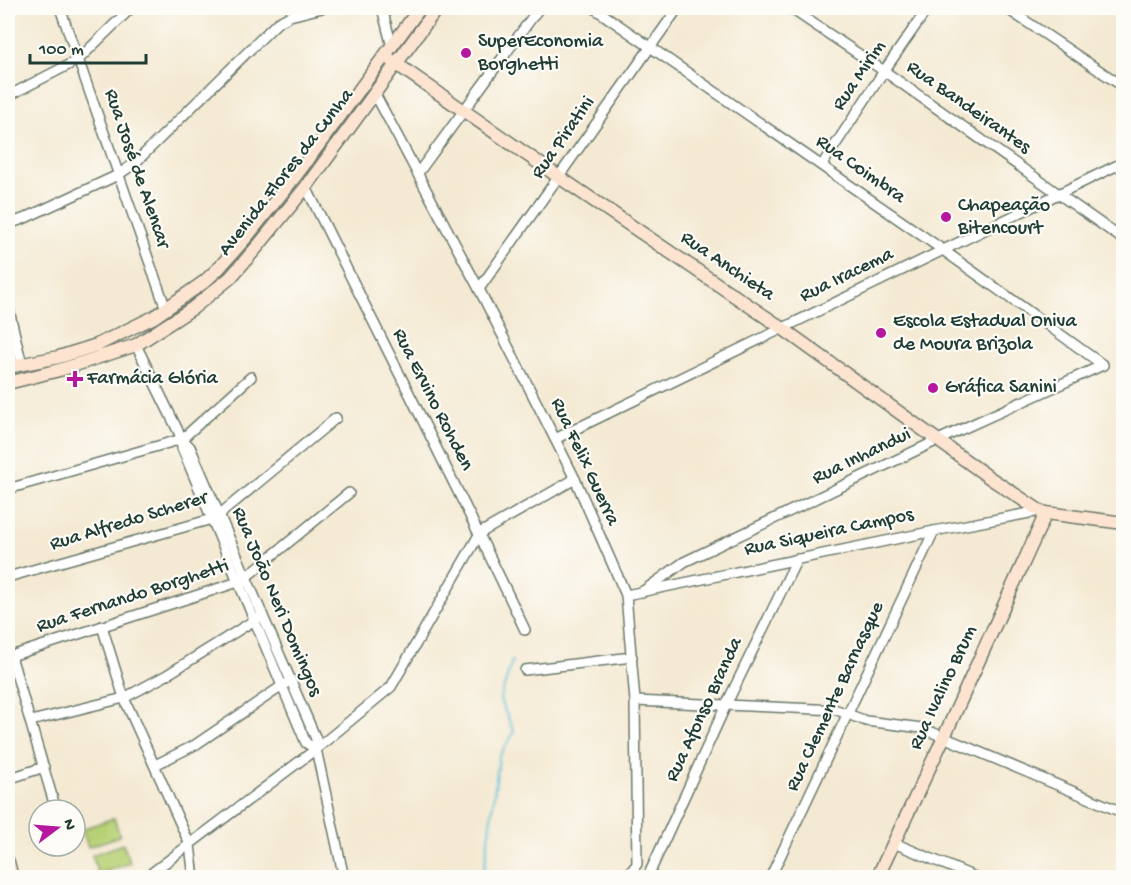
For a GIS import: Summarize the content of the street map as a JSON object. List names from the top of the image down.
{
  "streets": {
    "main road": [
      "Avenida Flores da Cunha",
      "Rua Anchieta",
      "Rua Siqueira Campos",
      "Rua Ivalino Brum"
    ],
    "street": [
      "Rua Mirim",
      "Rua Bandeirantes",
      "Rua Piratini",
      "Rua José de Alencar",
      "Rua Coimbra",
      "Rua Iracema",
      "Rua Ervino Rohden",
      "Rua Inhandui",
      "Rua Felix Guerra",
      "Rua Alfredo Scherer",
      "Rua Fernando Borghetti",
      "Rua João Neri Domingos",
      "Rua Clemente Barnasque",
      "Rua Afonso Branda"
    ]
  },
  "crossings": [
    ["Rua Mirim", "Rua Bandeirantes"],
    ["Rua Mirim", "Rua Coimbra"],
    ["Rua Bandeirantes", "Rua Iracema"],
    ["Rua Piratini", "Rua Coimbra"],
    ["Rua Piratini", "Rua Anchieta"],
    ["Rua Piratini", "Rua Felix Guerra"],
    ["Rua José de Alencar", "Avenida Flores da Cunha"],
    ["Rua Coimbra", "Rua Iracema"],
    ["Rua Coimbra", "Rua Inhandui"],
    ["Avenida Flores da Cunha", "Rua Anchieta"],
    ["Avenida Flores da Cunha", "Rua Ervino Rohden"],
    ["Avenida Flores da Cunha", "Rua Felix Guerra"],
    ["Avenida Flores da Cunha", "Rua João Neri Domingos"],
    ["Rua Anchieta", "Rua Iracema"],
    ["Rua Anchieta", "Rua Inhandui"],
    ["Rua Anchieta", "Rua Siqueira Campos"],
    ["Rua Anchieta", "Rua Ivalino Brum"],
    ["Rua Iracema", "Rua Felix Guerra"],
    ["Rua Inhandui", "Rua Siqueira Campos"],
    ["Rua Felix Guerra", "Rua Siqueira Campos"],
    ["Rua Alfredo Scherer", "Rua João Neri Domingos"],
    ["Rua Siqueira Campos", "Rua Ivalino Brum"],
    ["Rua Siqueira Campos", "Rua Clemente Barnasque"],
    ["Rua Siqueira Campos", "Rua Afonso Branda"],
    ["Rua Fernando Borghetti", "Rua João Neri Domingos"]
  ],
  "places": {
    "other": [
      "SuperEconomia Borghetti",
      "Chapeação Bitencourt",
      "Escola Estadual Oniva de Moura Brizola",
      "Gráfica Sanini"
    ],
    "health": ["Farmácia Glória"]
  },
  "scale_bar": "100 m",
  "north": "right"
}
